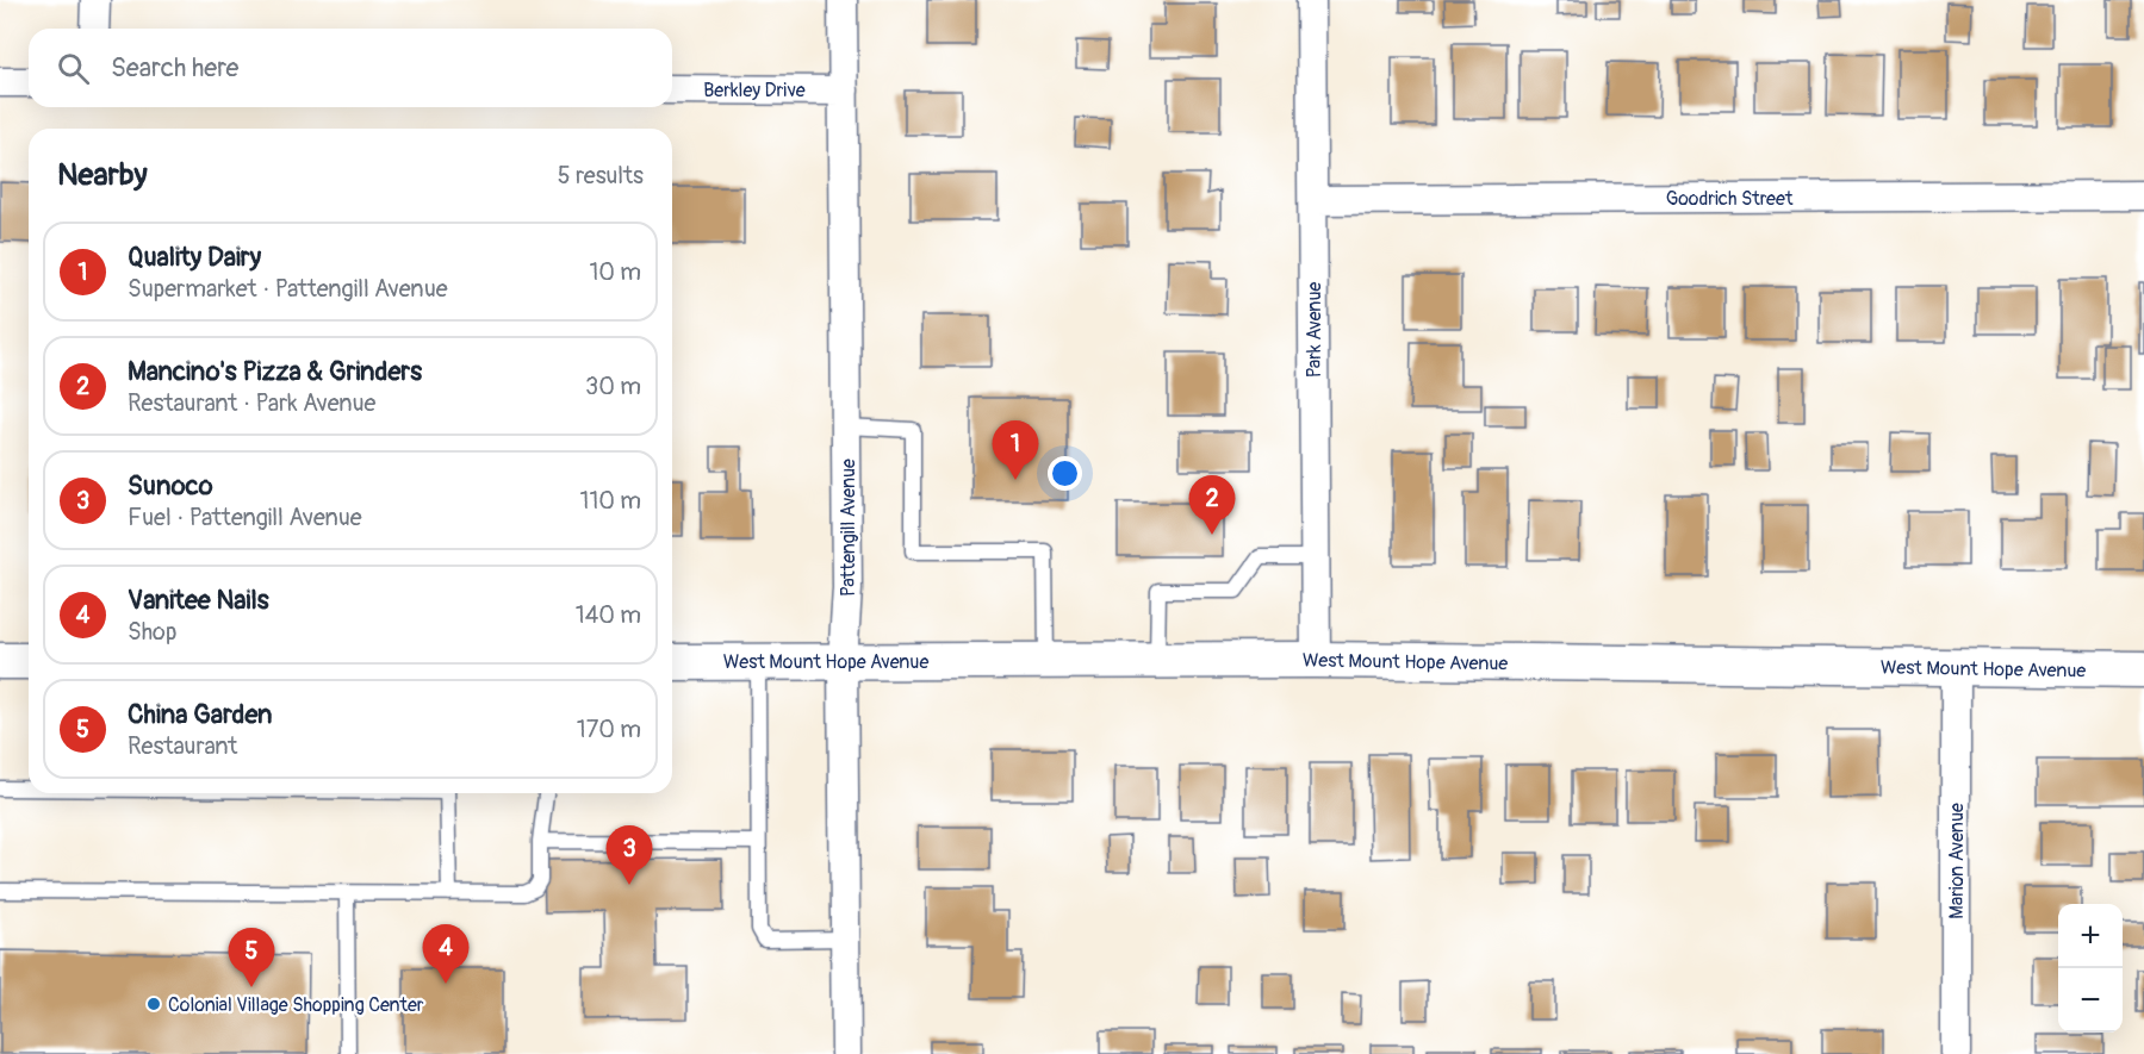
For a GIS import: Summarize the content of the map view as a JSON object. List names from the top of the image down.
{
  "streets": {
    "street": [
      "Berkley Drive",
      "Goodrich Street",
      "Park Avenue",
      "Pattengill Avenue",
      "West Mount Hope Avenue",
      "Marion Avenue"
    ]
  },
  "crossings": [
    ["Berkley Drive", "Pattengill Avenue"],
    ["Goodrich Street", "Park Avenue"],
    ["Park Avenue", "West Mount Hope Avenue"],
    ["Pattengill Avenue", "West Mount Hope Avenue"],
    ["West Mount Hope Avenue", "Marion Avenue"]
  ],
  "places": ["Colonial Village Shopping Center"],
  "page": {
    "search": "Search here",
    "heading": ["Nearby", "5 results"],
    "list": [
      {
        "mark": "1",
        "name": "Quality Dairy",
        "note": "Supermarket · Pattengill Avenue",
        "value": "10 m"
      },
      {
        "mark": "2",
        "name": "Mancino's Pizza & Grinders",
        "note": "Restaurant · Park Avenue",
        "value": "30 m"
      },
      {
        "mark": "3",
        "name": "Sunoco",
        "note": "Fuel · Pattengill Avenue",
        "value": "110 m"
      },
      {
        "mark": "4",
        "name": "Vanitee Nails",
        "note": "Shop",
        "value": "140 m"
      },
      {
        "mark": "5",
        "name": "China Garden",
        "note": "Restaurant",
        "value": "170 m"
      }
    ],
    "pins": [
      "1",
      "2",
      "3",
      "4",
      "5"
    ],
    "map_buttons": ["+", "−"]
  }
}
